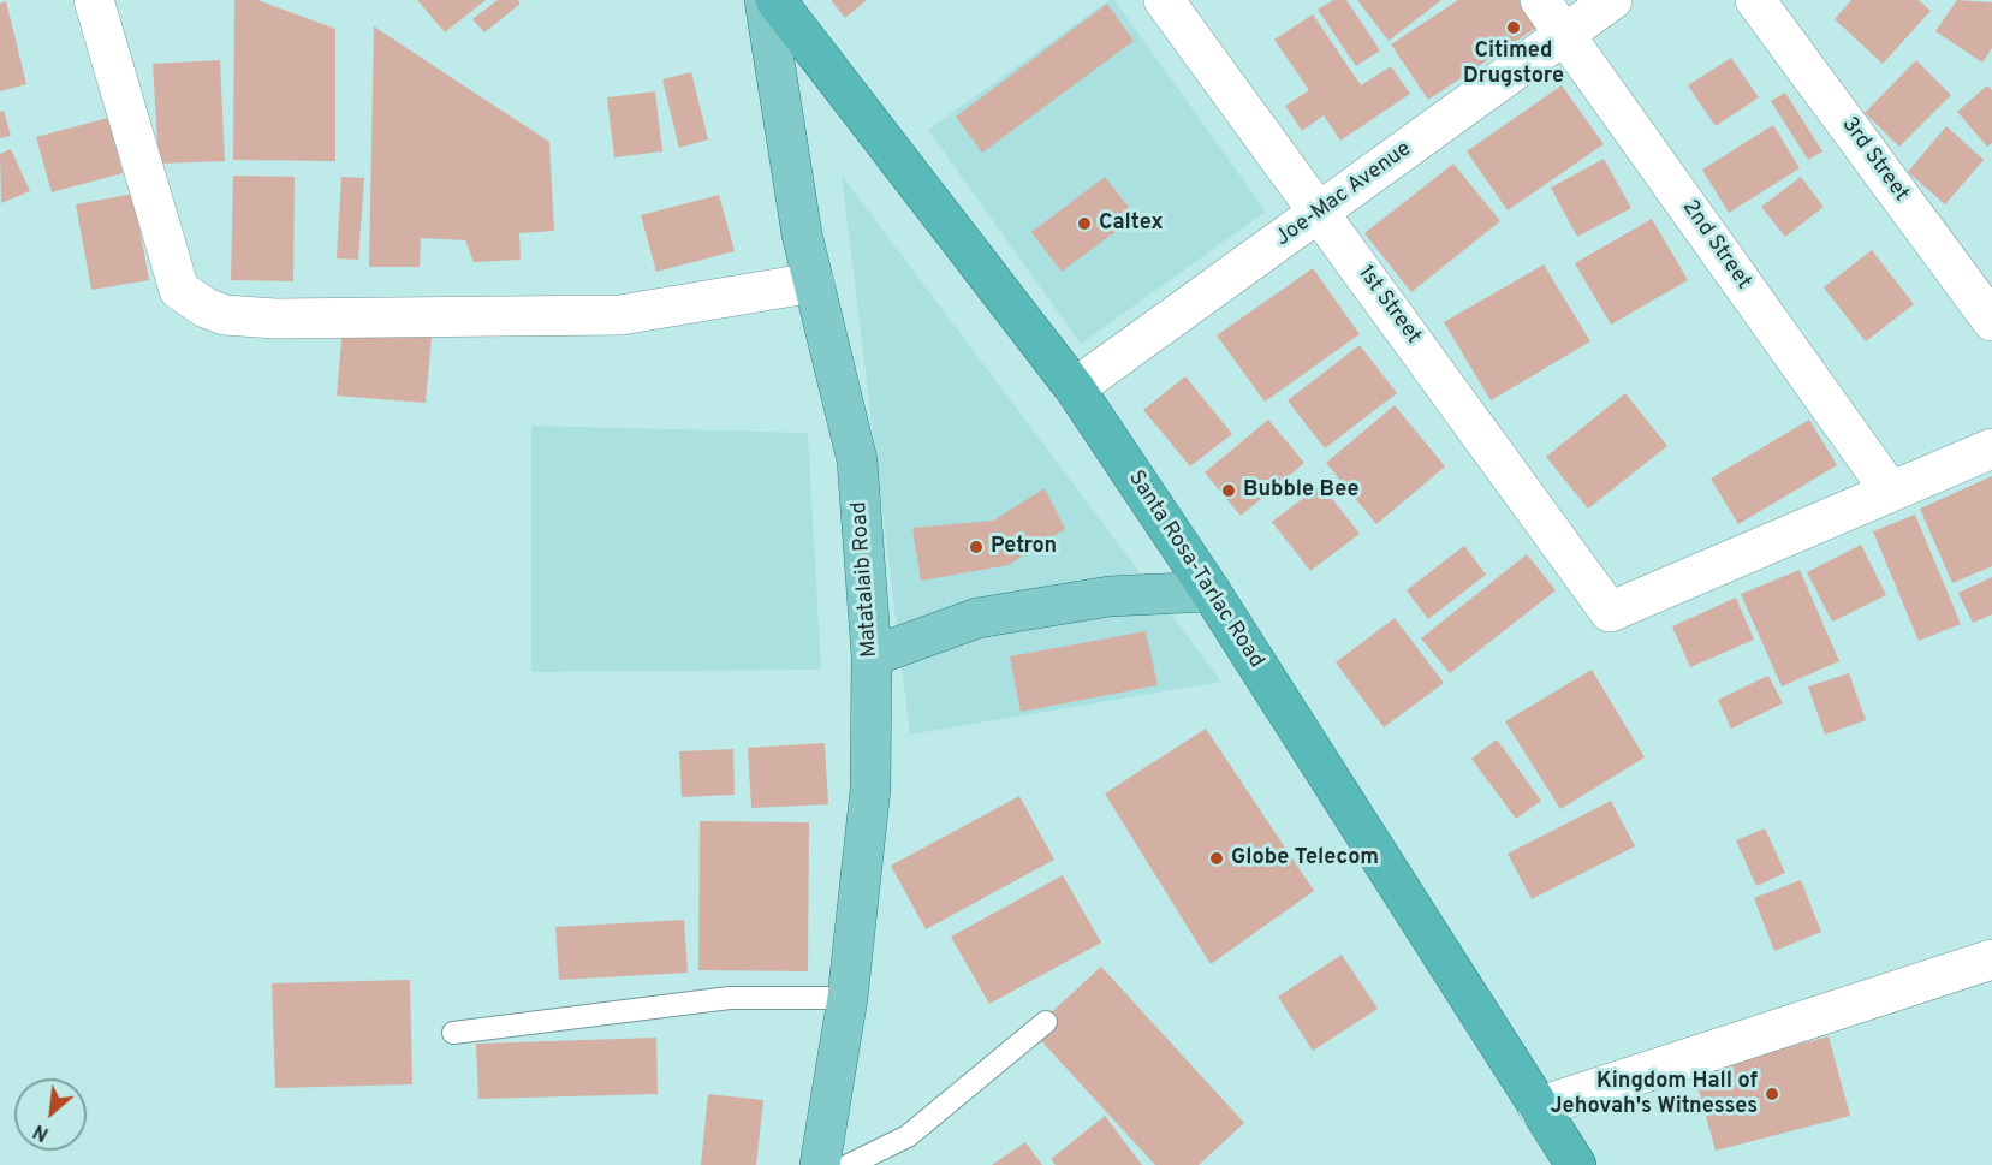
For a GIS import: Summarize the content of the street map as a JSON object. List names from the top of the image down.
{
  "streets": {
    "highway": ["Santa Rosa-Tarlac Road"],
    "main road": ["Matatalaib Road"],
    "street": [
      "3rd Street",
      "Joe-Mac Avenue",
      "2nd Street",
      "1st Street"
    ]
  },
  "crossings": [
    ["Joe-Mac Avenue", "2nd Street"],
    ["Joe-Mac Avenue", "1st Street"],
    ["Joe-Mac Avenue", "Santa Rosa-Tarlac Road"],
    ["2nd Street", "1st Street"]
  ],
  "places": [
    "Citimed Drugstore",
    "Caltex",
    "Bubble Bee",
    "Petron",
    "Globe Telecom",
    "Kingdom Hall of Jehovah's Witnesses"
  ],
  "north": "bottom left"
}
